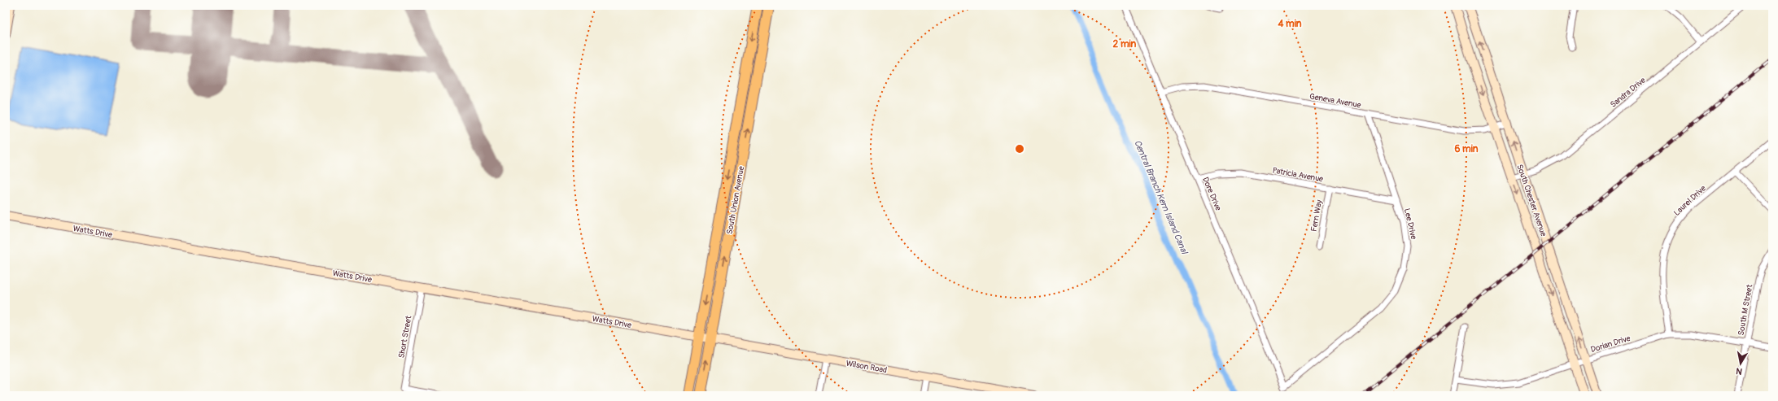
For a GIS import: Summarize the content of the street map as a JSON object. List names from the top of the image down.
{
  "streets": {
    "main road": ["South Union Avenue"],
    "street": [
      "Sandra Drive",
      "Geneva Avenue",
      "Patricia Avenue",
      "Dore Drive",
      "South Chester Avenue",
      "Laurel Drive",
      "Fern Way",
      "Lee Drive",
      "Watts Drive",
      "South M Street",
      "Short Street",
      "Dorian Drive",
      "Wilson Road"
    ]
  },
  "crossings": [
    ["Sandra Drive", "South Chester Avenue"],
    ["Geneva Avenue", "Dore Drive"],
    ["Geneva Avenue", "South Chester Avenue"],
    ["Geneva Avenue", "Lee Drive"],
    ["Patricia Avenue", "Dore Drive"],
    ["Patricia Avenue", "Fern Way"],
    ["Patricia Avenue", "Lee Drive"],
    ["Dore Drive", "Lee Drive"],
    ["South Union Avenue", "Watts Drive"],
    ["South Union Avenue", "Wilson Road"],
    ["South Chester Avenue", "Dorian Drive"],
    ["Laurel Drive", "Dorian Drive"],
    ["Watts Drive", "Short Street"],
    ["Watts Drive", "Wilson Road"],
    ["South M Street", "Dorian Drive"]
  ],
  "water": ["Central Branch Kern Island Canal"],
  "north": "bottom",
  "rings": ["4 min", "2 min", "6 min"]
}
